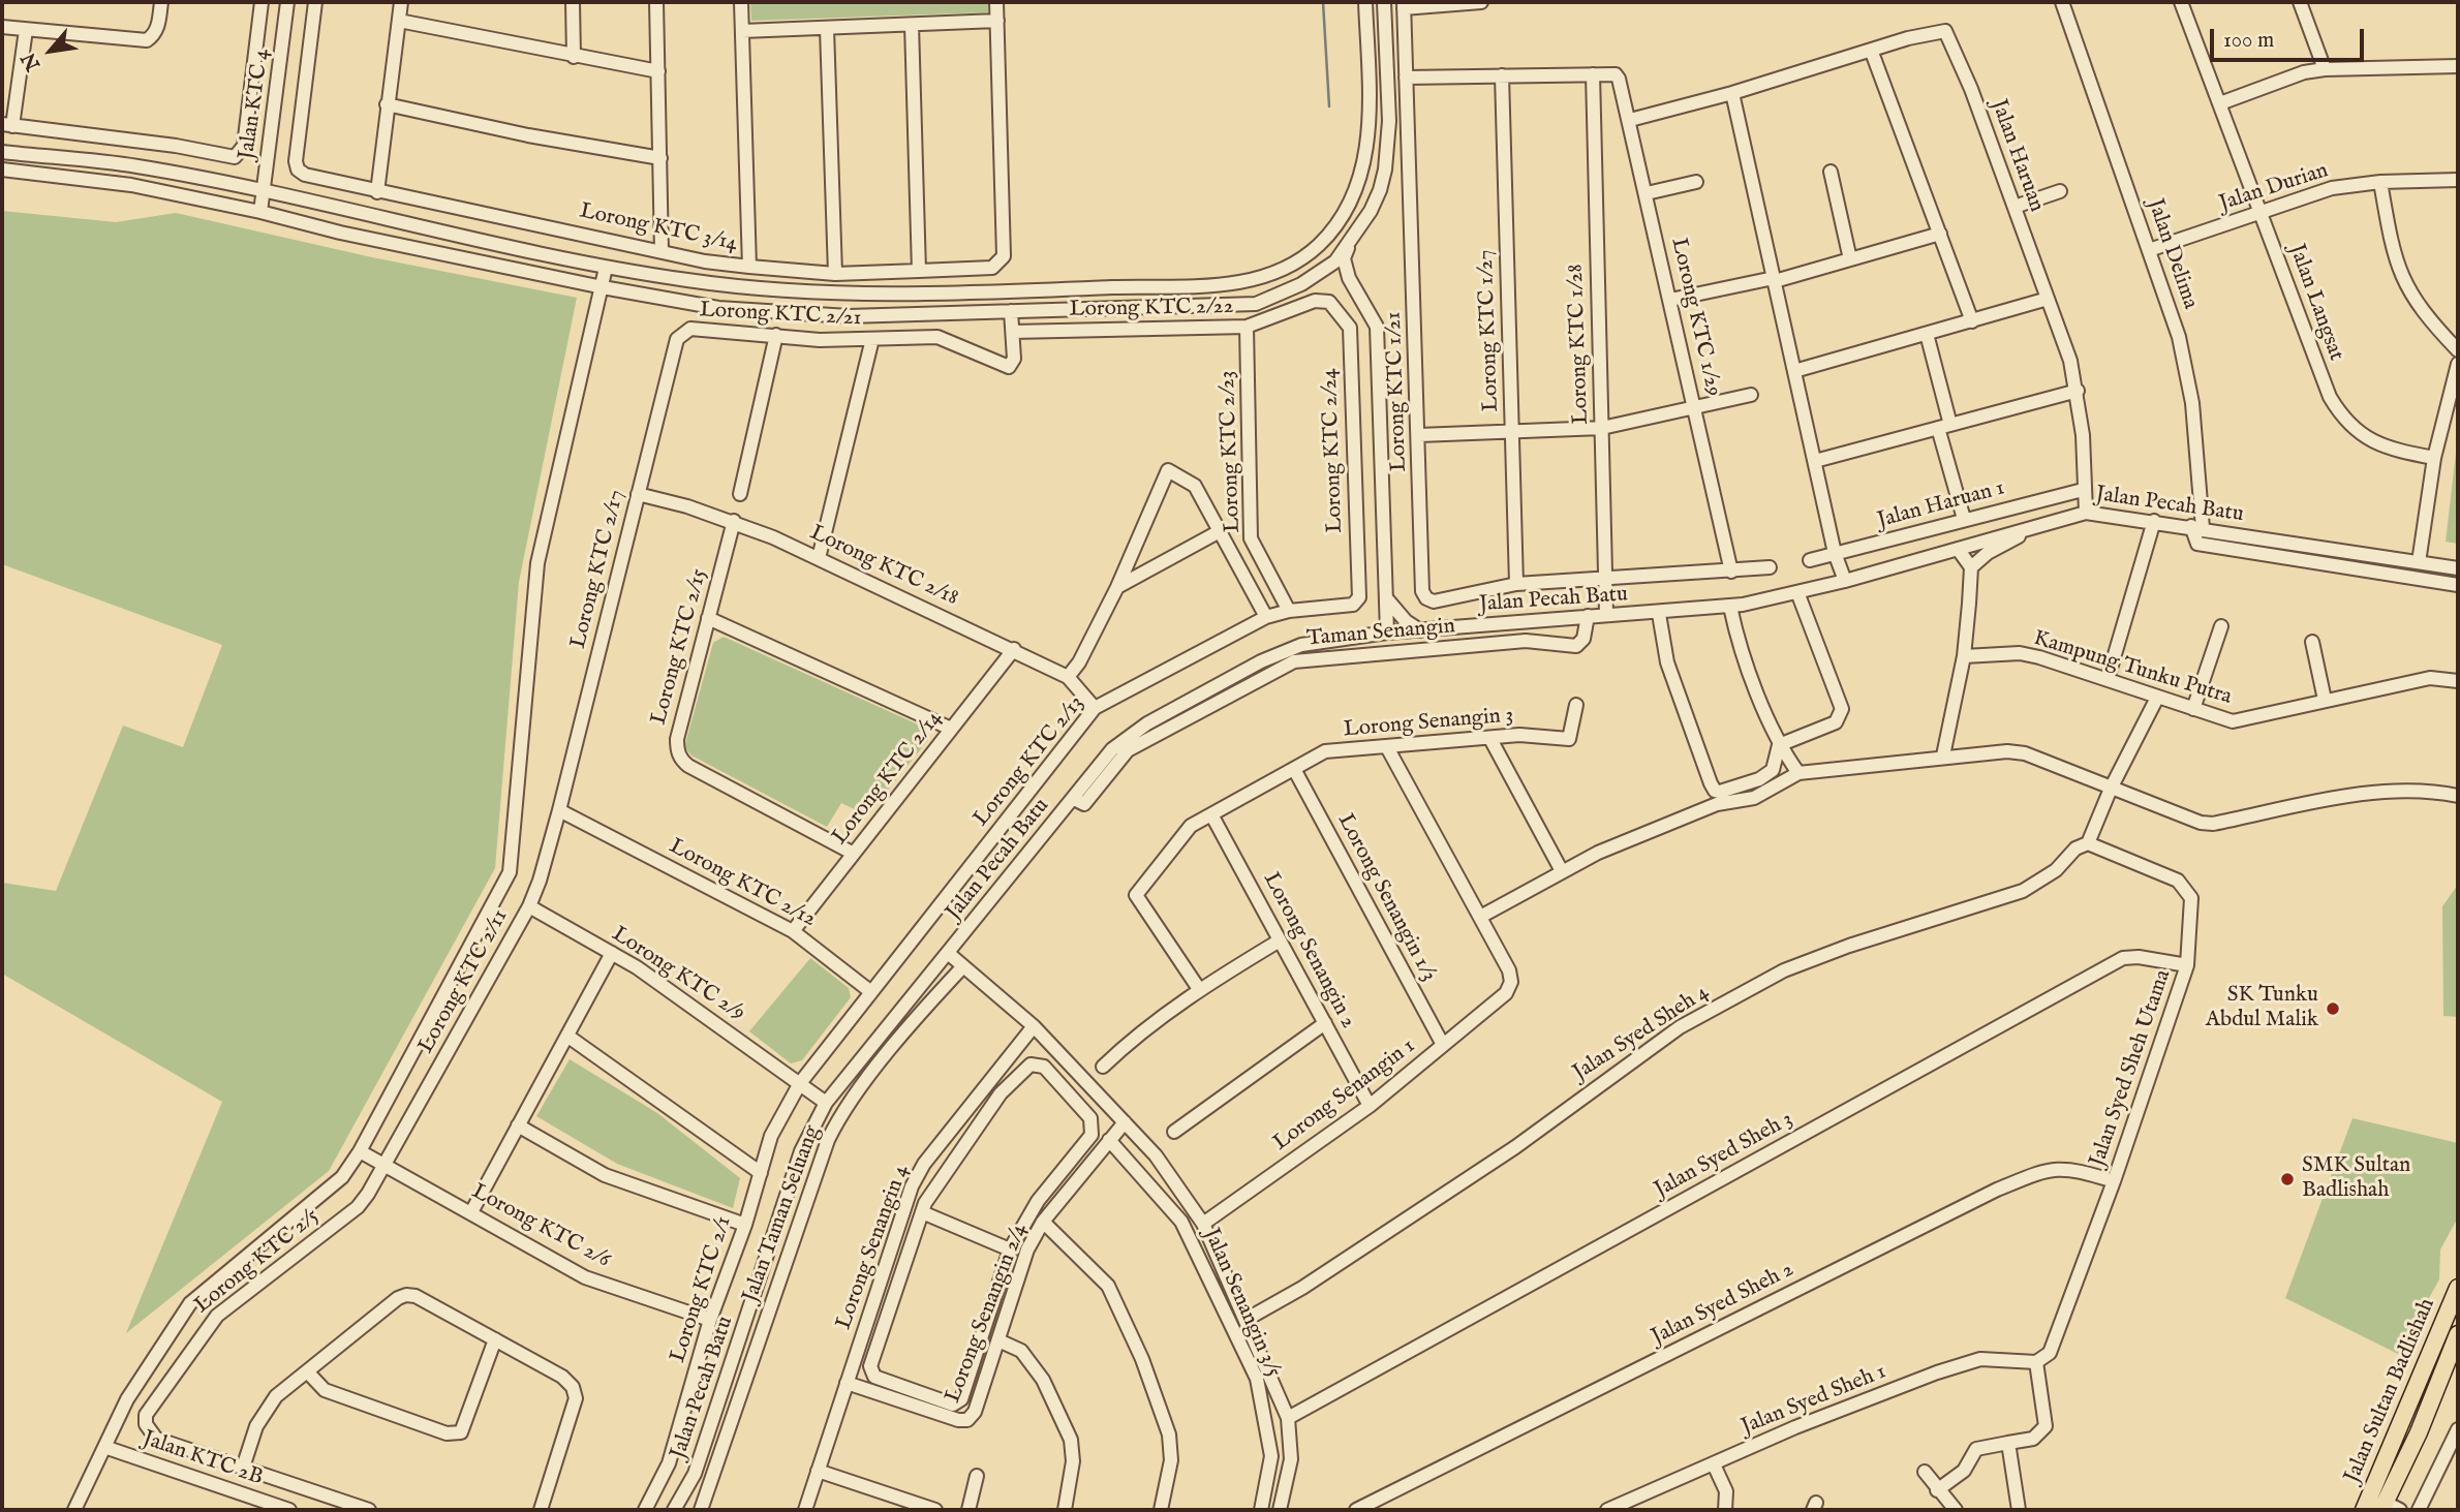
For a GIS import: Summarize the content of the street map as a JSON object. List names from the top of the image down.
{
  "streets": {
    "main road": ["Jalan Sultan Badlishah"],
    "street": [
      "Jalan KTC 4",
      "Jalan Haruan",
      "Jalan Durian",
      "Lorong KTC 3/14",
      "Jalan Delima",
      "Jalan Langsat",
      "Lorong KTC 2/22",
      "Lorong KTC 2/21",
      "Lorong KTC 1/29",
      "Lorong KTC 1/27",
      "Lorong KTC 1/28",
      "Lorong KTC 1/21",
      "Lorong KTC 2/24",
      "Lorong KTC 2/23",
      "Jalan Haruan 1",
      "Jalan Pecah Batu",
      "Lorong KTC 2/18",
      "Lorong KTC 2/17",
      "Taman Senangin",
      "Lorong KTC 2/15",
      "Kampung Tunku Putra",
      "Lorong Senangin 3",
      "Lorong KTC 2/13",
      "Lorong KTC 2/14",
      "Lorong KTC 2/12",
      "Lorong Senangin 1/3",
      "Lorong Senangin 2",
      "Lorong KTC 2/9",
      "Lorong KTC 2/11",
      "Jalan Syed Sheh 4",
      "Jalan Syed Sheh Utama",
      "Lorong Senangin 1",
      "Jalan Syed Sheh 3",
      "Jalan Taman Seluang",
      "Lorong KTC 2/6",
      "Lorong Senangin 4",
      "Lorong KTC 2/5",
      "Lorong KTC 2/1",
      "Jalan Senangin 3/5",
      "Jalan Syed Sheh 2",
      "Lorong Senangin 2/4",
      "Jalan Syed Sheh 1",
      "Jalan KTC 2B"
    ]
  },
  "crossings": [
    ["Jalan Haruan", "Lorong KTC 1/29"],
    ["Jalan Haruan", "Jalan Haruan 1"],
    ["Jalan Haruan", "Jalan Pecah Batu"],
    ["Jalan Durian", "Jalan Delima"],
    ["Jalan Durian", "Jalan Langsat"],
    ["Jalan Delima", "Jalan Pecah Batu"],
    ["Lorong KTC 2/22", "Lorong KTC 2/21"],
    ["Lorong KTC 2/22", "Lorong KTC 2/24"],
    ["Lorong KTC 2/22", "Lorong KTC 2/23"],
    ["Lorong KTC 2/21", "Lorong KTC 2/17"],
    ["Lorong KTC 1/29", "Lorong KTC 1/28"],
    ["Lorong KTC 1/29", "Lorong KTC 1/21"],
    ["Lorong KTC 1/27", "Lorong KTC 1/21"],
    ["Lorong KTC 1/28", "Lorong KTC 1/21"],
    ["Lorong KTC 1/28", "Jalan Pecah Batu"],
    ["Lorong KTC 2/24", "Lorong KTC 2/13"],
    ["Lorong KTC 2/23", "Lorong KTC 2/13"],
    ["Jalan Pecah Batu", "Taman Senangin"],
    ["Jalan Pecah Batu", "Lorong KTC 2/9"],
    ["Lorong KTC 2/18", "Lorong KTC 2/17"],
    ["Lorong KTC 2/18", "Lorong KTC 2/15"],
    ["Lorong KTC 2/18", "Lorong KTC 2/13"],
    ["Lorong KTC 2/18", "Lorong KTC 2/14"],
    ["Lorong KTC 2/17", "Lorong KTC 2/12"],
    ["Lorong KTC 2/17", "Lorong KTC 2/11"],
    ["Lorong KTC 2/15", "Lorong KTC 2/14"],
    ["Lorong Senangin 3", "Lorong Senangin 1/3"],
    ["Lorong Senangin 3", "Lorong Senangin 2"],
    ["Lorong KTC 2/13", "Lorong KTC 2/12"],
    ["Lorong KTC 2/14", "Lorong KTC 2/12"],
    ["Lorong KTC 2/12", "Lorong KTC 2/11"],
    ["Lorong Senangin 1/3", "Lorong Senangin 1"],
    ["Lorong Senangin 2", "Lorong Senangin 1"],
    ["Lorong KTC 2/9", "Lorong KTC 2/11"],
    ["Lorong KTC 2/9", "Lorong KTC 2/1"],
    ["Lorong KTC 2/11", "Lorong KTC 2/6"],
    ["Lorong KTC 2/11", "Lorong KTC 2/5"],
    ["Jalan Syed Sheh 4", "Jalan Syed Sheh Utama"],
    ["Jalan Syed Sheh Utama", "Jalan Syed Sheh 3"],
    ["Jalan Syed Sheh Utama", "Jalan Syed Sheh 2"],
    ["Jalan Syed Sheh Utama", "Jalan Syed Sheh 1"],
    ["Lorong KTC 2/6", "Lorong KTC 2/5"],
    ["Lorong KTC 2/6", "Lorong KTC 2/1"],
    ["Lorong Senangin 4", "Lorong Senangin 2/4"],
    ["Jalan Senangin 3/5", "Lorong Senangin 2/4"]
  ],
  "places": ["SK Tunku Abdul Malik", "SMK Sultan Badlishah"],
  "scale_bar": "100 m",
  "north": "bottom left"
}
